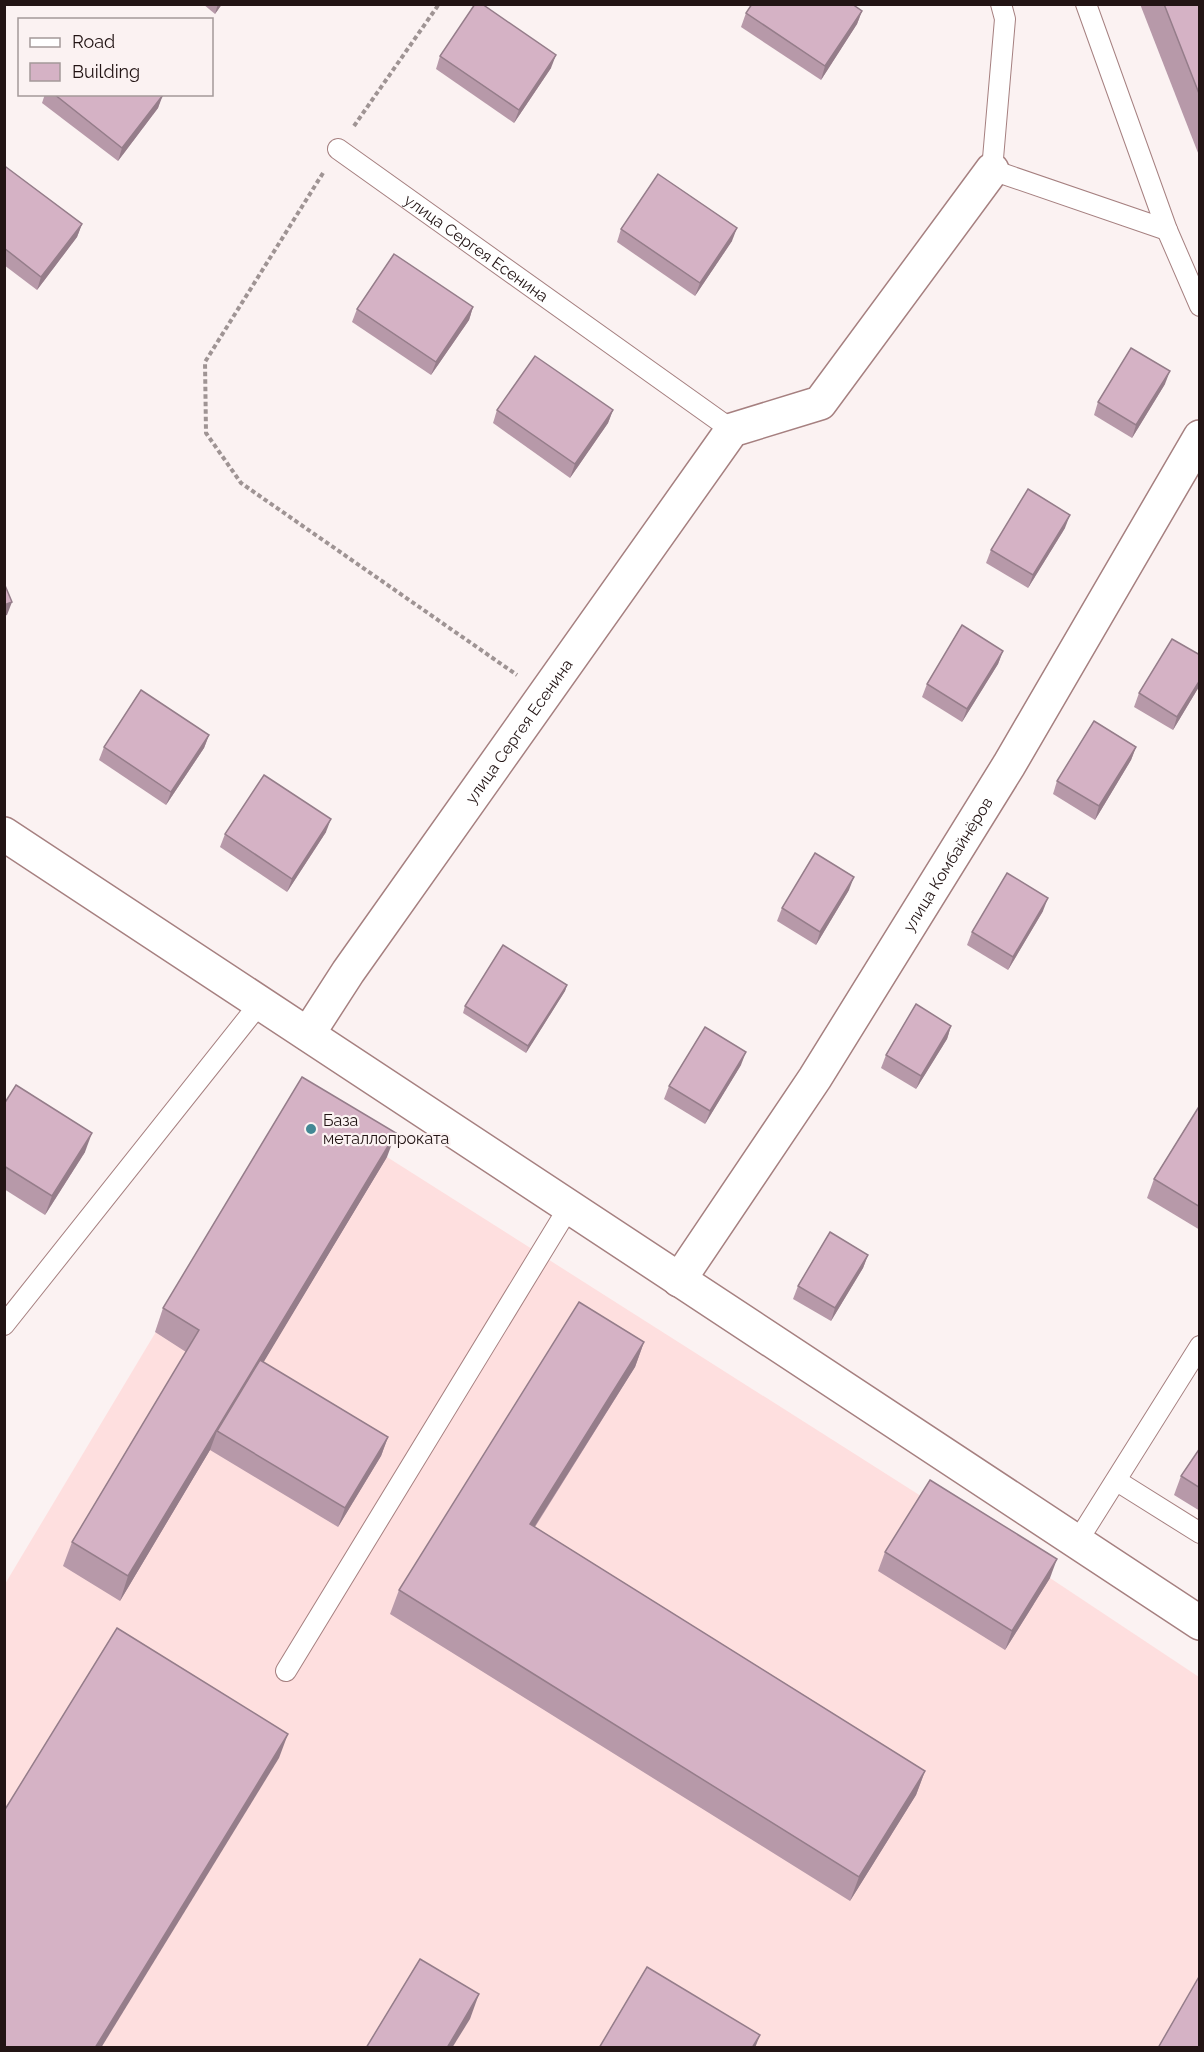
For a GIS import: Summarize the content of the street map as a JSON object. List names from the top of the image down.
{
  "streets": {
    "street": ["улица Сергея Есенина", "улица Комбайнёров"]
  },
  "places": ["База металлопроката"],
  "legend": ["Road", "Building"]
}
